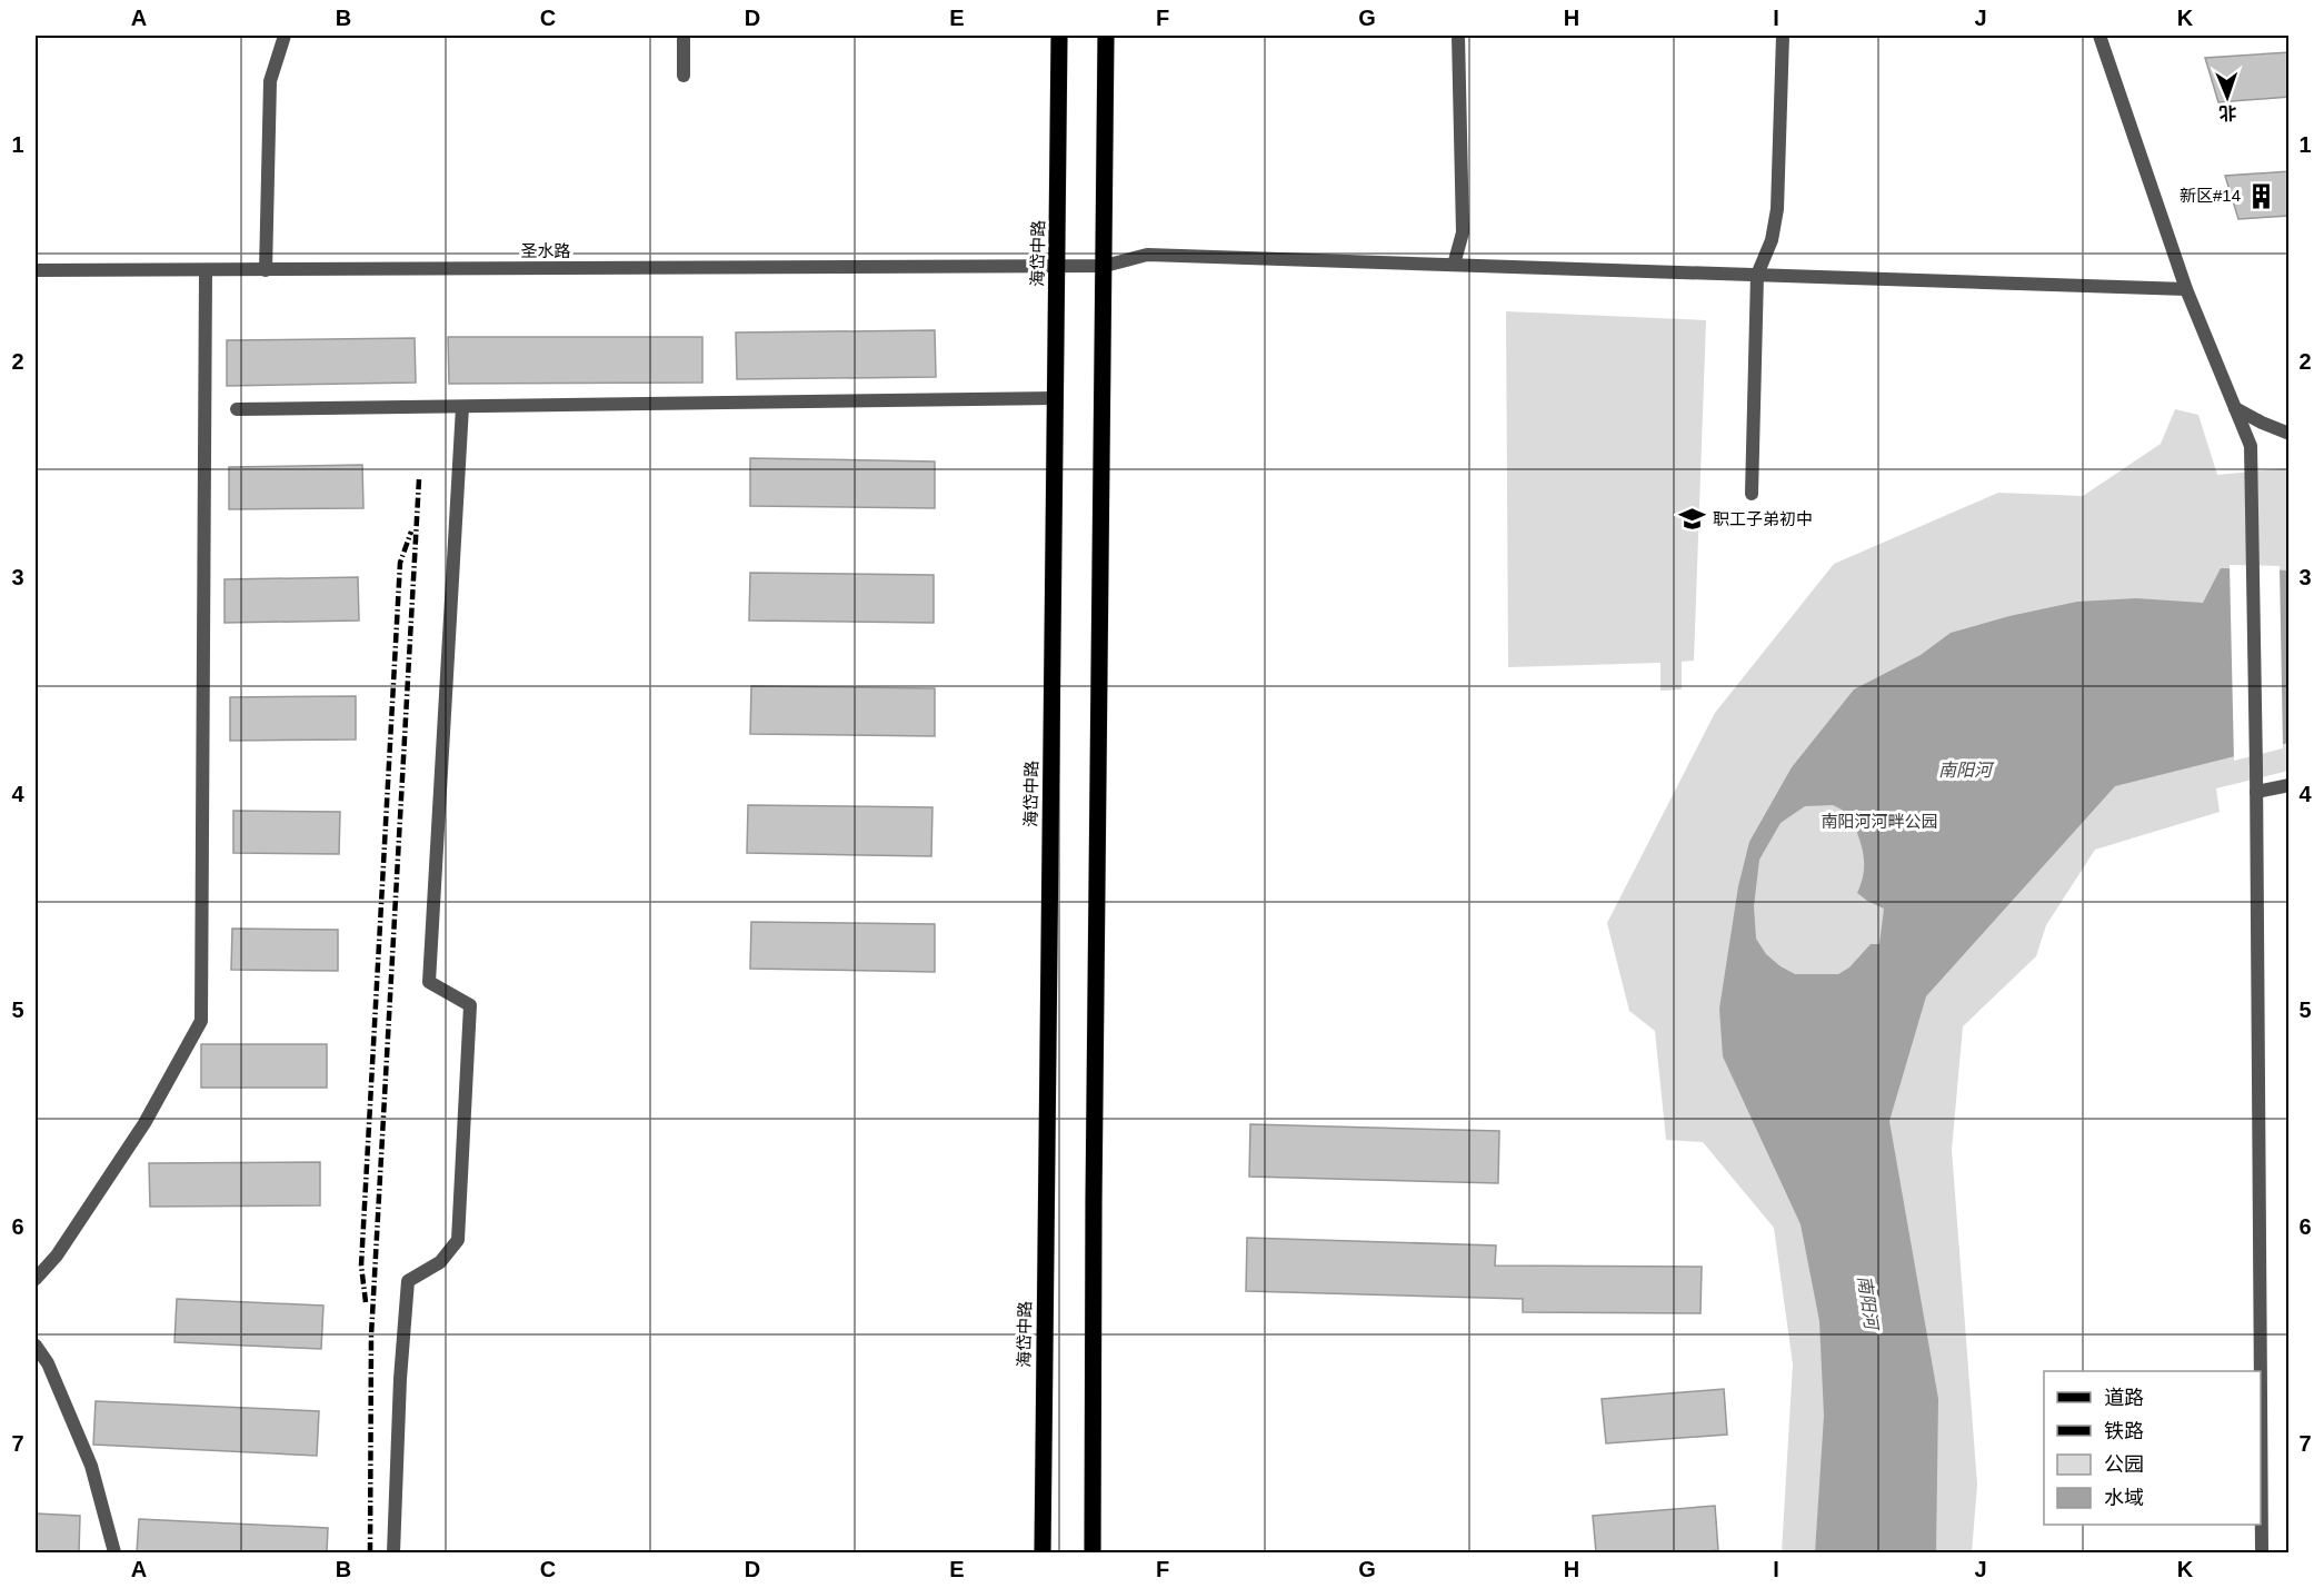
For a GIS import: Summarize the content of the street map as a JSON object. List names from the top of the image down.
{
  "streets": {
    "main road": ["海岱中路"],
    "street": ["圣水路"]
  },
  "crossings": [
    ["圣水路", "海岱中路"]
  ],
  "water": ["南阳河"],
  "parks": ["南阳河河畔公园"],
  "places": {
    "building": ["新区#14"],
    "school or university": ["职工子弟初中"]
  },
  "legend": [
    "道路",
    "铁路",
    "公园",
    "水域"
  ],
  "north": "bottom",
  "grid": {
    "columns": [
      "A",
      "B",
      "C",
      "D",
      "E",
      "F",
      "G",
      "H",
      "I",
      "J",
      "K"
    ],
    "rows": [
      "1",
      "2",
      "3",
      "4",
      "5",
      "6",
      "7"
    ]
  }
}
